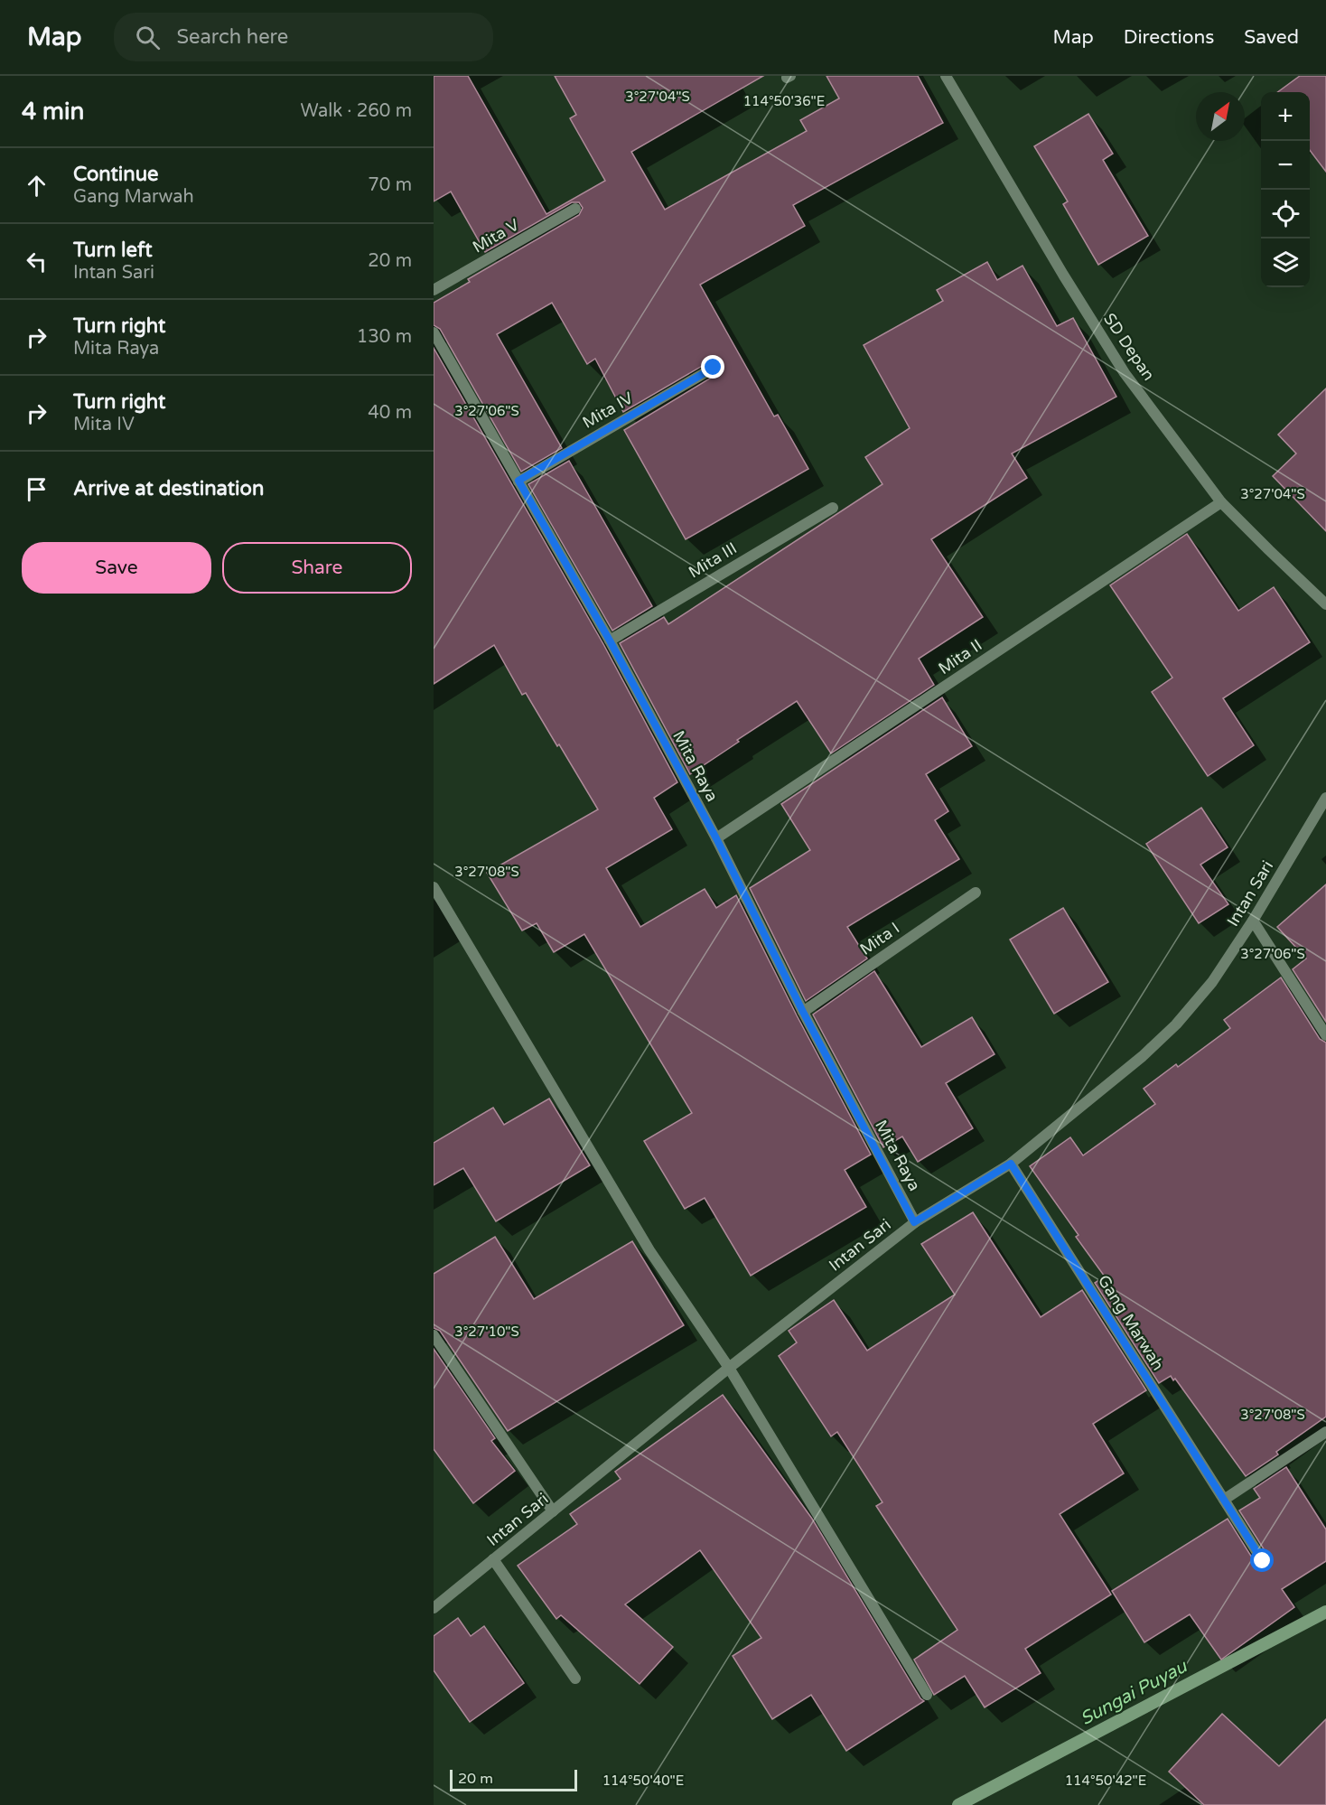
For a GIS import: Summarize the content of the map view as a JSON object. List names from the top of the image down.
{
  "streets": {
    "street": [
      "Mita V",
      "SD Depan",
      "Mita IV",
      "Mita III",
      "Mita II",
      "Mita Raya",
      "Intan Sari",
      "Mita I",
      "Gang Marwah"
    ]
  },
  "crossings": [
    ["SD Depan", "Mita II"],
    ["Mita IV", "Mita Raya"],
    ["Mita III", "Mita Raya"],
    ["Mita II", "Mita Raya"],
    ["Mita Raya", "Intan Sari"],
    ["Mita Raya", "Mita I"],
    ["Intan Sari", "Gang Marwah"]
  ],
  "water": ["Sungai Puyau"],
  "scale_bar": "20 m",
  "north": "top right",
  "page": {
    "header": "Map",
    "search": "Search here",
    "nav": ["Map", "Directions", "Saved"],
    "heading": ["4 min", "Walk · 260 m"],
    "map_buttons": ["+", "−"],
    "list": [
      ["Continue", "Gang Marwah", "70 m"],
      ["Turn left", "Intan Sari", "20 m"],
      ["Turn right", "Mita Raya", "130 m"],
      ["Turn right", "Mita IV", "40 m"],
      "Arrive at destination"
    ],
    "buttons": ["Save", "Share"],
    "scale": "20 m"
  },
  "coordinates": [
    "3°27'04\"S",
    "114°50'36\"E",
    "3°27'06\"S",
    "3°27'08\"S",
    "3°27'10\"S",
    "114°50'40\"E",
    "114°50'42\"E"
  ]
}
